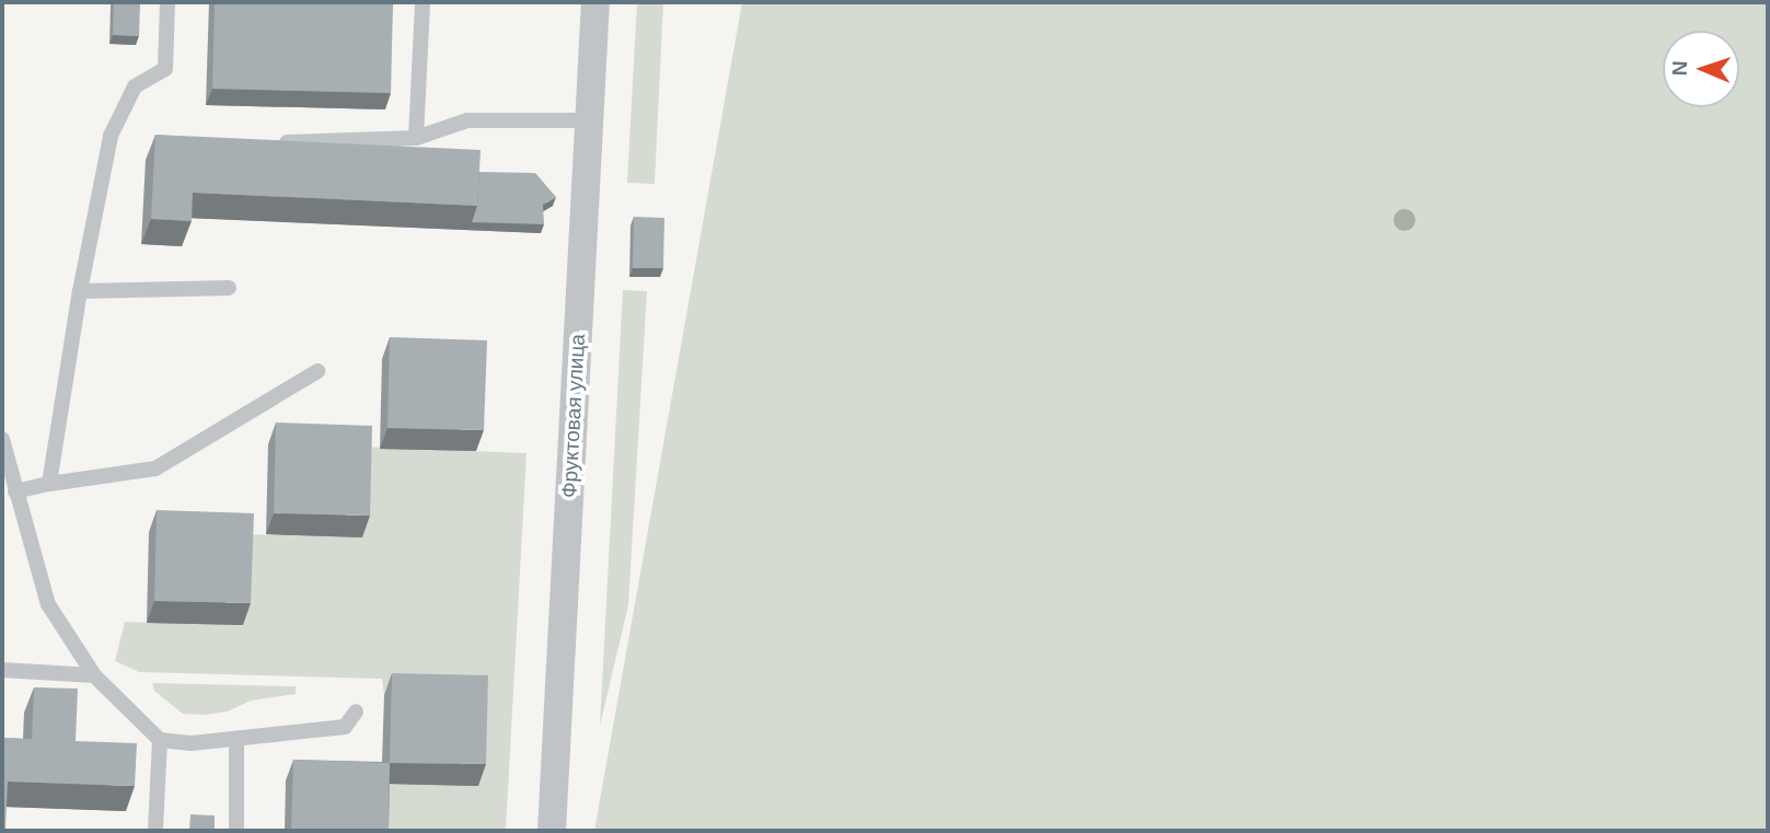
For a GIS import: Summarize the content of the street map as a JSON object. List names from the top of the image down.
{
  "streets": {
    "street": ["Фруктовая улица"]
  },
  "north": "left"
}
